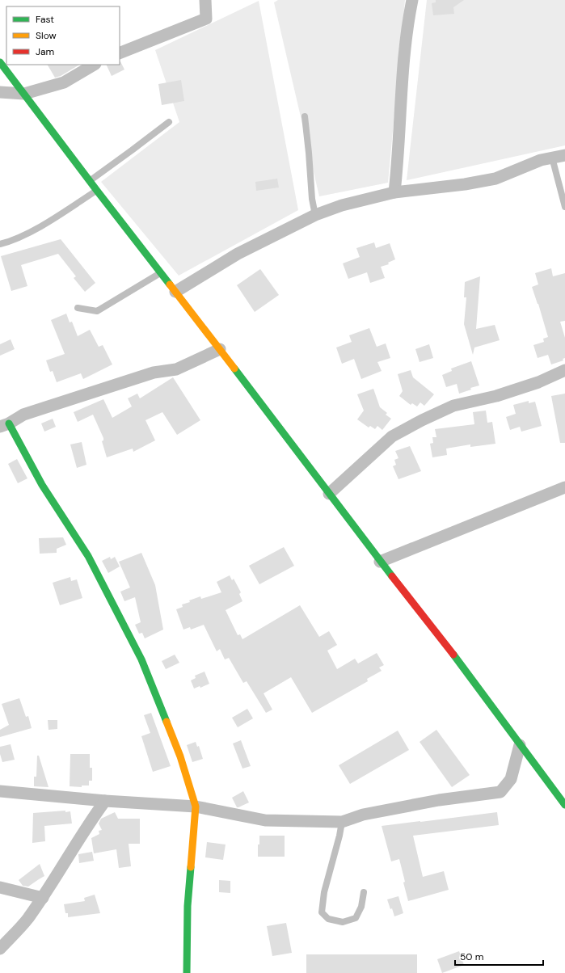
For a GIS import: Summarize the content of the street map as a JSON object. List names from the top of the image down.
{
  "legend": ["Fast", "Slow", "Jam"],
  "scale_bar": "50 m"
}
